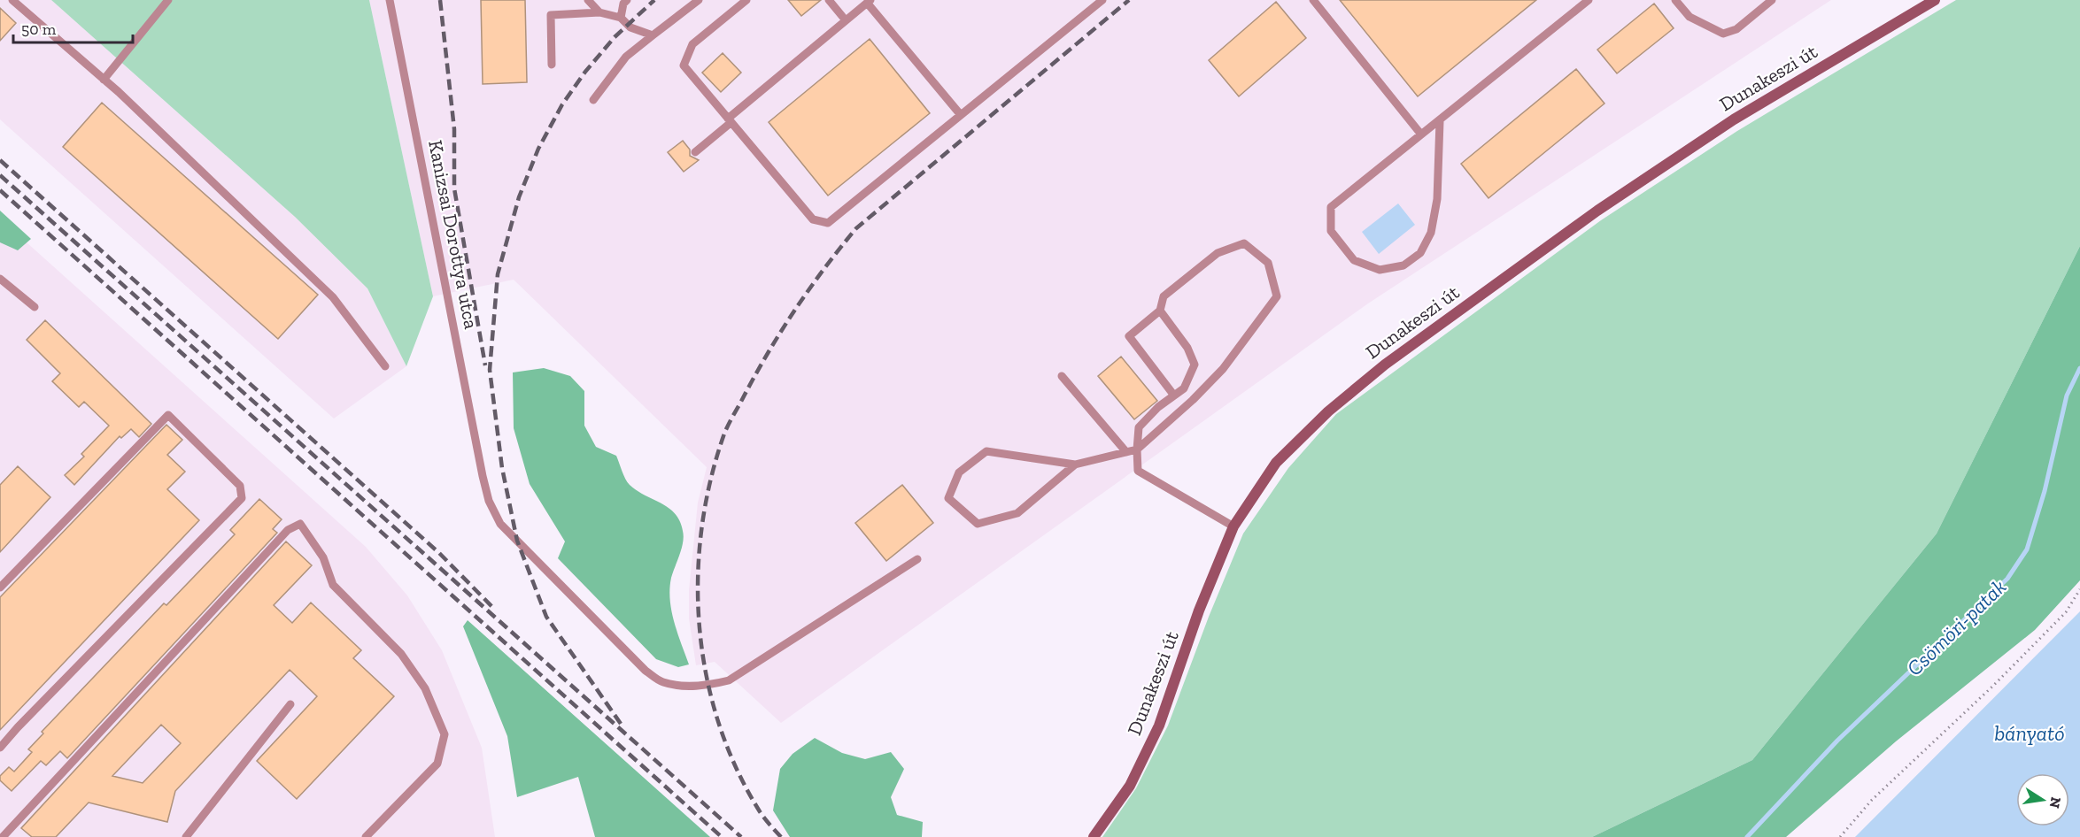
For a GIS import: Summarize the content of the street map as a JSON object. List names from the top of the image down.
{
  "streets": {
    "street": ["Dunakeszi út"],
    "lane": ["Kanizsai Dorottya utca"]
  },
  "water": ["Csömöri-patak", "bányató"],
  "scale_bar": "50 m",
  "north": "right"
}
